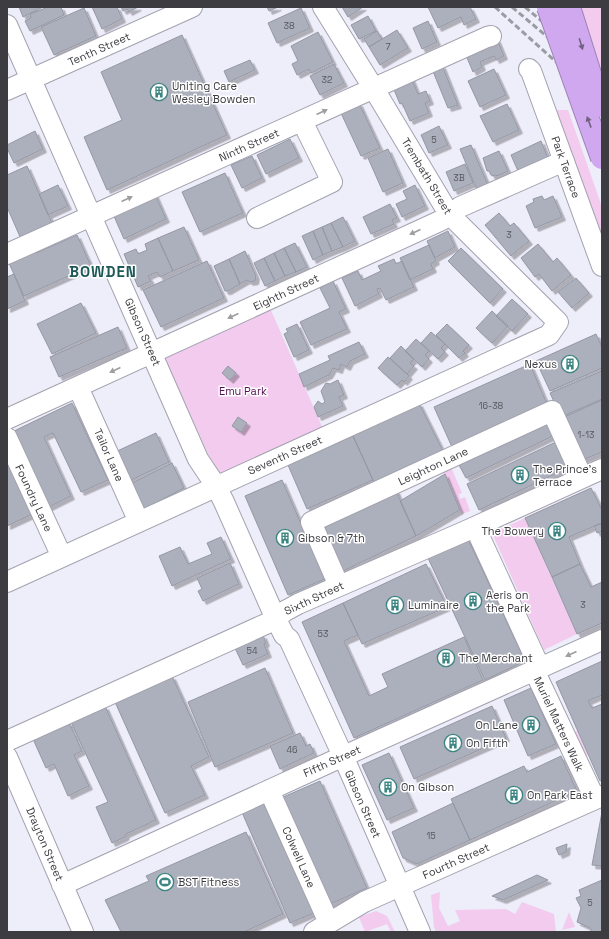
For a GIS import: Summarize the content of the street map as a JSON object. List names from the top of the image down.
{
  "streets": {
    "street": [
      "Tenth Street",
      "Ninth Street",
      "Park Terrace",
      "Trembath Street",
      "Eighth Street",
      "Gibson Street",
      "Tailor Lane",
      "Seventh Street",
      "Leighton Lane",
      "Foundry Lane",
      "Sixth Street",
      "Muriel Matters Walk",
      "Fifth Street",
      "Drayton Street",
      "Colwell Lane",
      "Fourth Street"
    ]
  },
  "crossings": [
    ["Tenth Street", "Gibson Street"],
    ["Ninth Street", "Trembath Street"],
    ["Ninth Street", "Gibson Street"],
    ["Park Terrace", "Eighth Street"],
    ["Trembath Street", "Eighth Street"],
    ["Trembath Street", "Seventh Street"],
    ["Eighth Street", "Gibson Street"],
    ["Eighth Street", "Tailor Lane"],
    ["Gibson Street", "Seventh Street"],
    ["Gibson Street", "Sixth Street"],
    ["Gibson Street", "Fifth Street"],
    ["Gibson Street", "Fourth Street"],
    ["Tailor Lane", "Seventh Street"],
    ["Seventh Street", "Foundry Lane"],
    ["Leighton Lane", "Sixth Street"],
    ["Sixth Street", "Muriel Matters Walk"],
    ["Muriel Matters Walk", "Fifth Street"],
    ["Muriel Matters Walk", "Fourth Street"],
    ["Fifth Street", "Drayton Street"],
    ["Fifth Street", "Colwell Lane"],
    ["Colwell Lane", "Fourth Street"]
  ],
  "one_way": ["Ninth Street", "Eighth Street"],
  "districts": ["BOWDEN"],
  "parks": ["Emu Park"],
  "places": {
    "building": [
      "Uniting Care Wesley Bowden",
      "Nexus",
      "The Prince’s Terrace",
      "The Bowery",
      "Gibson & 7th",
      "Aeris on the Park",
      "Luminaire",
      "The Merchant",
      "On Lane",
      "On Fifth",
      "On Gibson",
      "On Park East"
    ],
    "sports": ["BST Fitness"]
  },
  "house_numbers": [
    "38",
    "7",
    "32",
    "5",
    "3B",
    "3",
    "16-38",
    "1-13",
    "3",
    "53",
    "54",
    "46",
    "15",
    "5"
  ]
}
